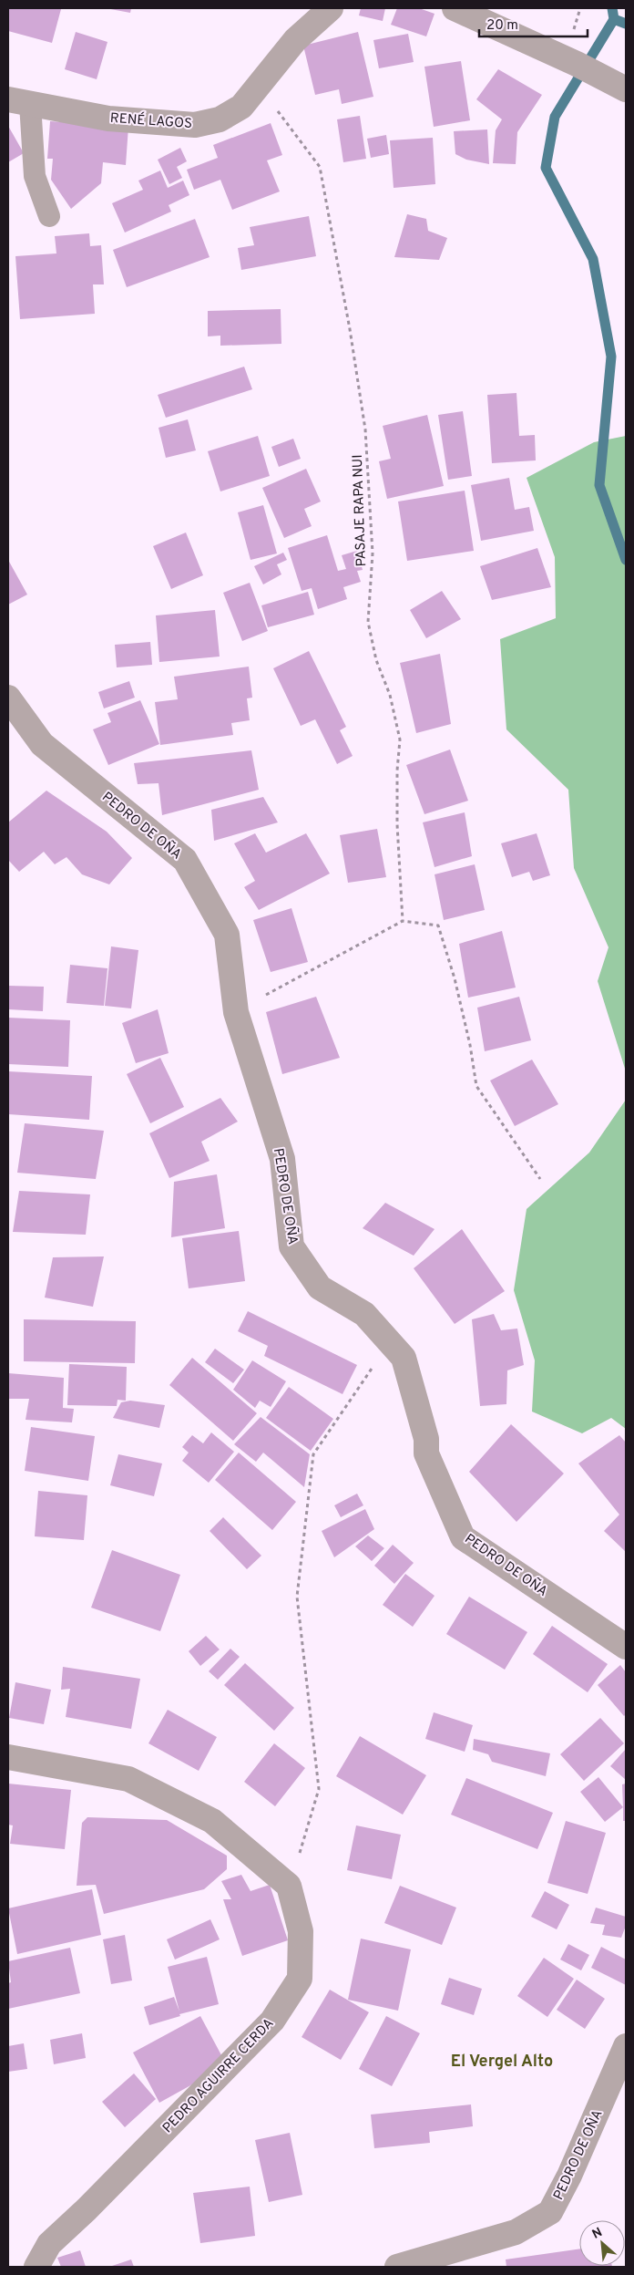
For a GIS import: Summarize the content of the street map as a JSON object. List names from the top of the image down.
{
  "streets": {
    "street": ["RENÉ LAGOS", "PEDRO DE OÑA", "PEDRO AGUIRRE CERDA"],
    "path": ["PASAJE RAPA NUI"]
  },
  "districts": ["El Vergel Alto"],
  "scale_bar": "20 m",
  "north": "top left"
}
